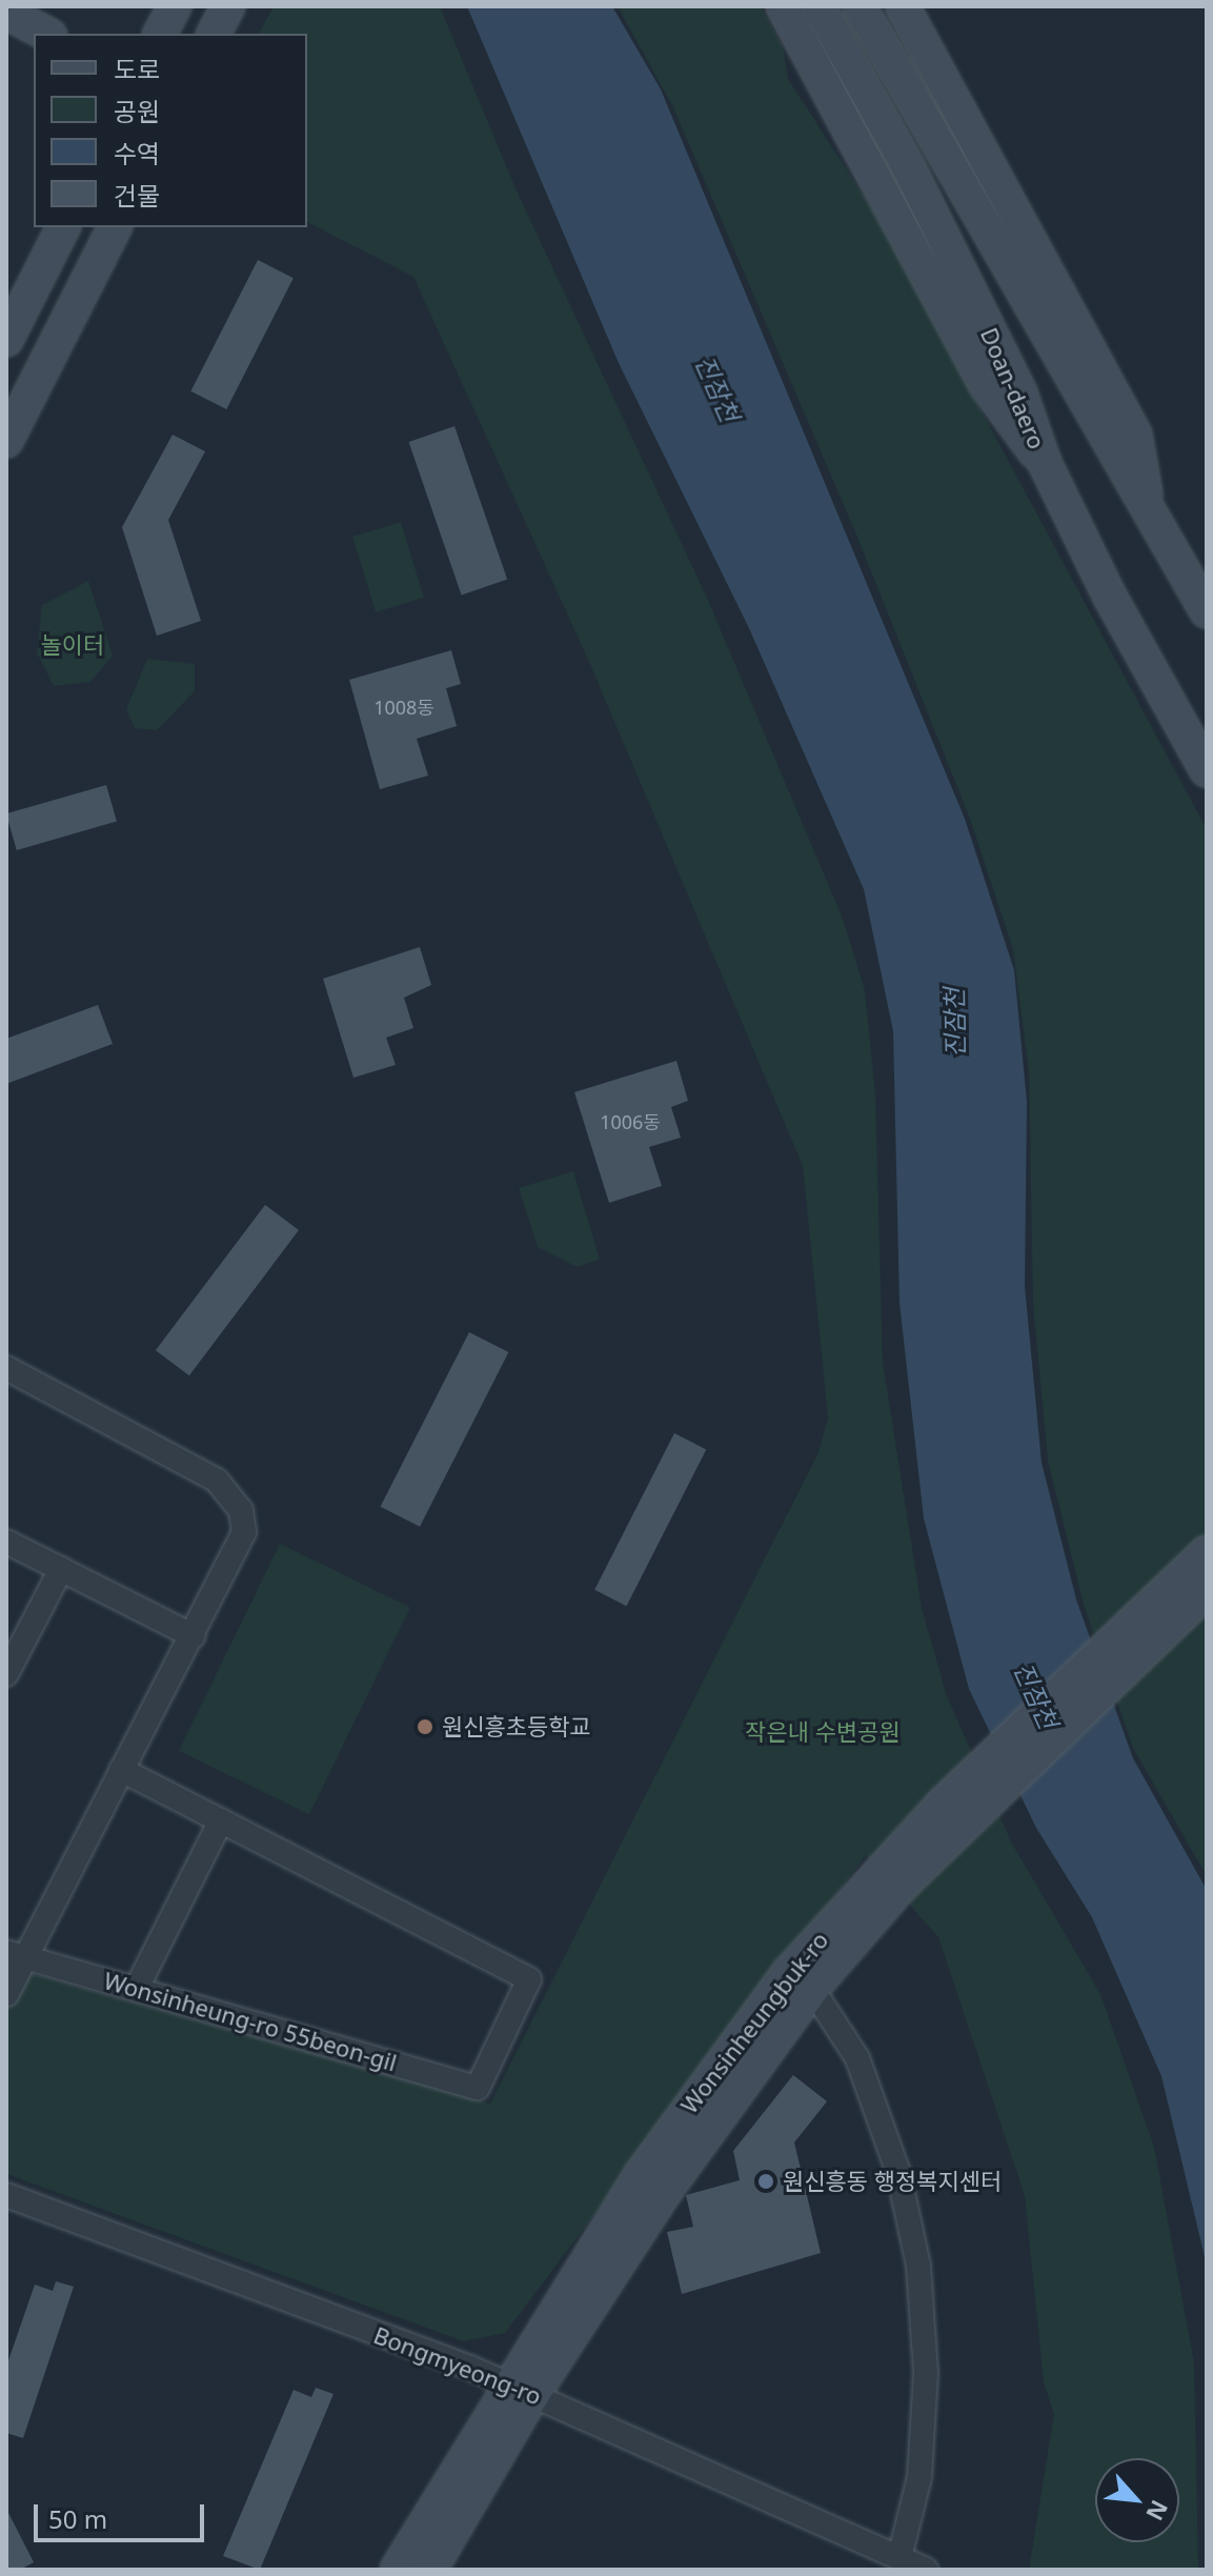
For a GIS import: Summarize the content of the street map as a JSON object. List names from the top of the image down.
{
  "streets": {
    "street": [
      "Doan-daero",
      "Wonsinheung-ro 55beon-gil",
      "Wonsinheungbuk-ro",
      "Bongmyeong-ro"
    ]
  },
  "crossings": [
    ["Wonsinheungbuk-ro", "Bongmyeong-ro"]
  ],
  "water": ["진잠천"],
  "parks": ["놀이터", "작은내 수변공원"],
  "places": ["원신흥초등학교", "원신흥동 행정복지센터"],
  "house_numbers": ["1008동", "1006동"],
  "legend": [
    "도로",
    "공원",
    "수역",
    "건물"
  ],
  "scale_bar": "50 m",
  "north": "bottom right"
}
